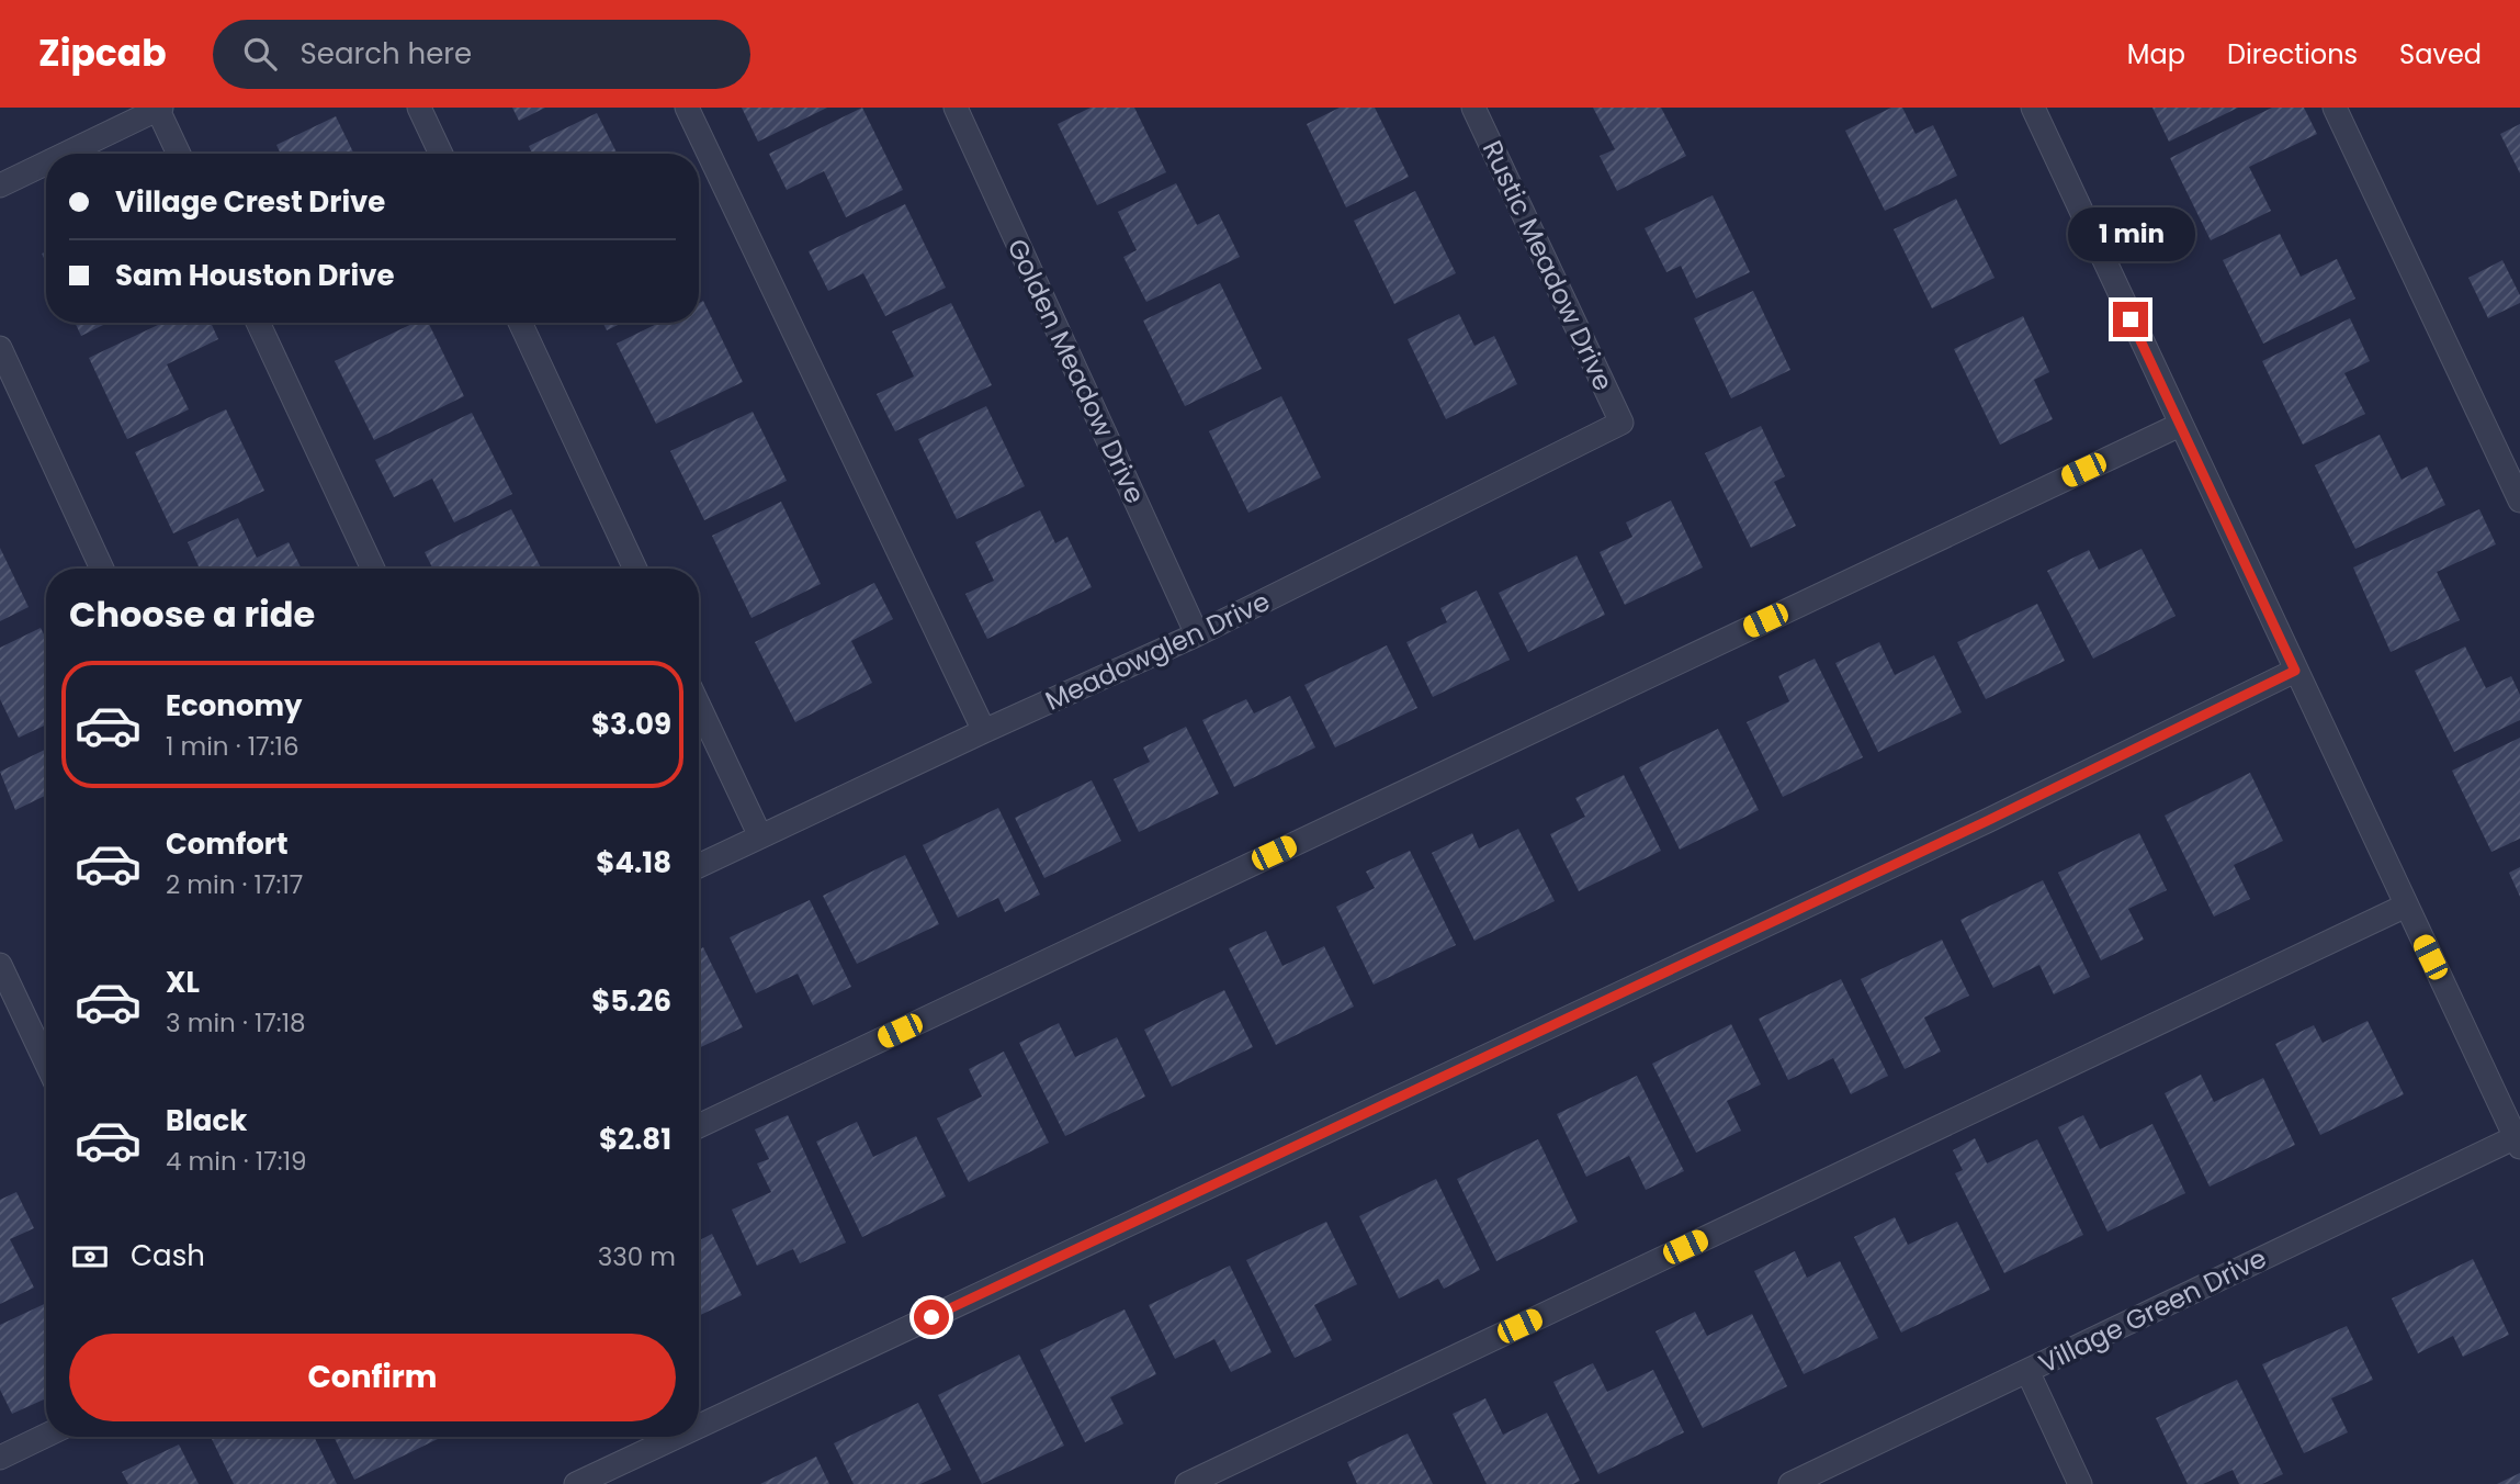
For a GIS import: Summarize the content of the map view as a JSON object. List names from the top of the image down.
{
  "streets": {
    "street": [
      "Rustic Meadow Drive",
      "Golden Meadow Drive",
      "Meadowglen Drive",
      "Village Green Drive"
    ]
  },
  "crossings": [
    ["Rustic Meadow Drive", "Meadowglen Drive"],
    ["Golden Meadow Drive", "Meadowglen Drive"]
  ],
  "page": {
    "header": "Zipcab",
    "search": "Search here",
    "nav": ["Map", "Directions", "Saved"],
    "banner": ["Village Crest Drive", "Sam Houston Drive"],
    "bubble": "1 min",
    "heading": "Choose a ride",
    "list": [
      {
        "name": "Economy",
        "note": "1 min · 17:16",
        "value": "$3.09"
      },
      {
        "name": "Comfort",
        "note": "2 min · 17:17",
        "value": "$4.18"
      },
      {
        "name": "XL",
        "note": "3 min · 17:18",
        "value": "$5.26"
      },
      {
        "name": "Black",
        "note": "4 min · 17:19",
        "value": "$2.81"
      }
    ],
    "pay": ["Cash", "330 m"],
    "buttons": "Confirm"
  }
}
